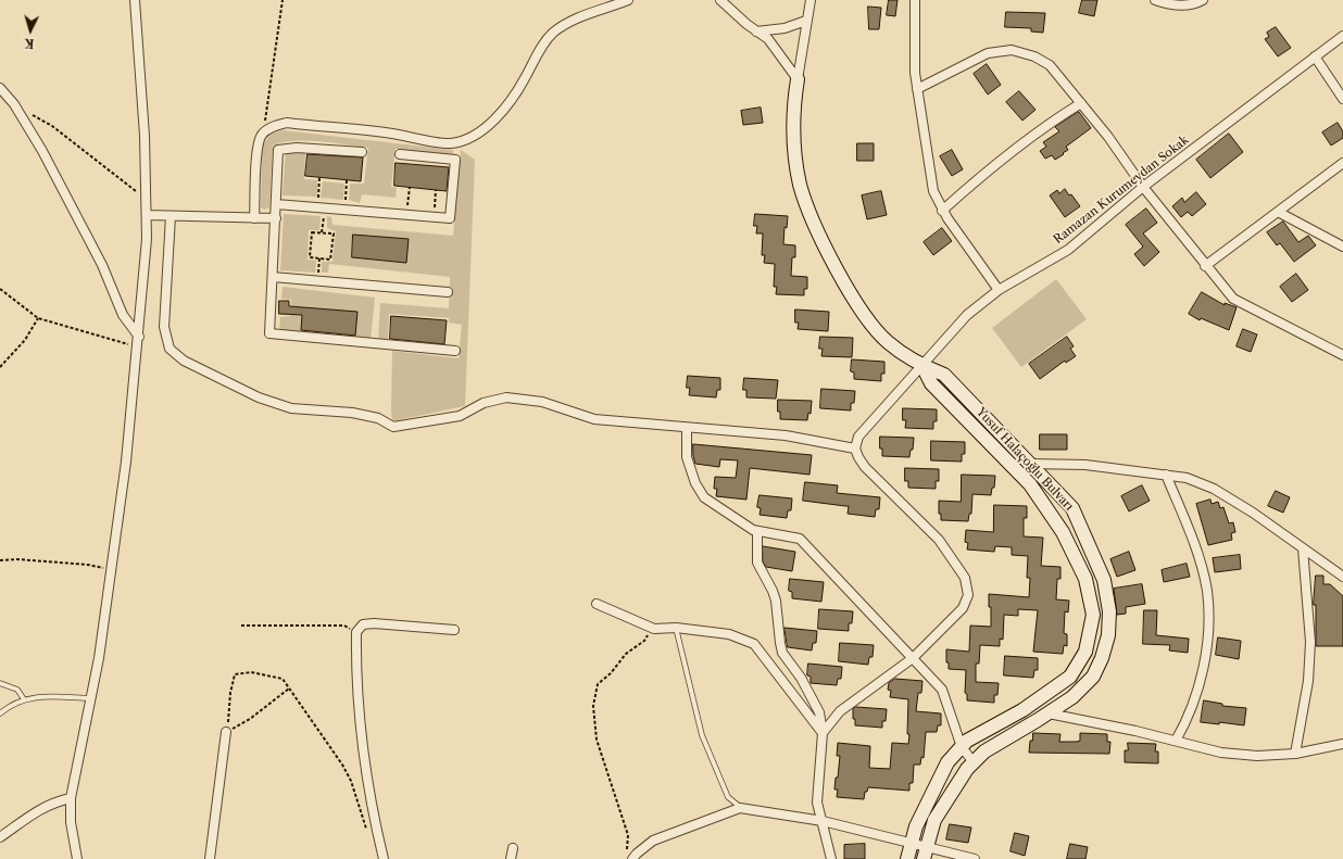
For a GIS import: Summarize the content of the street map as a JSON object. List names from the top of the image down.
{
  "streets": {
    "street": ["Ramazan Kurumeydan Sokak", "Yusuf Halaçoğlu Bulvarı"]
  },
  "crossings": [
    ["Ramazan Kurumeydan Sokak", "Yusuf Halaçoğlu Bulvarı"]
  ],
  "north": "bottom"
}
